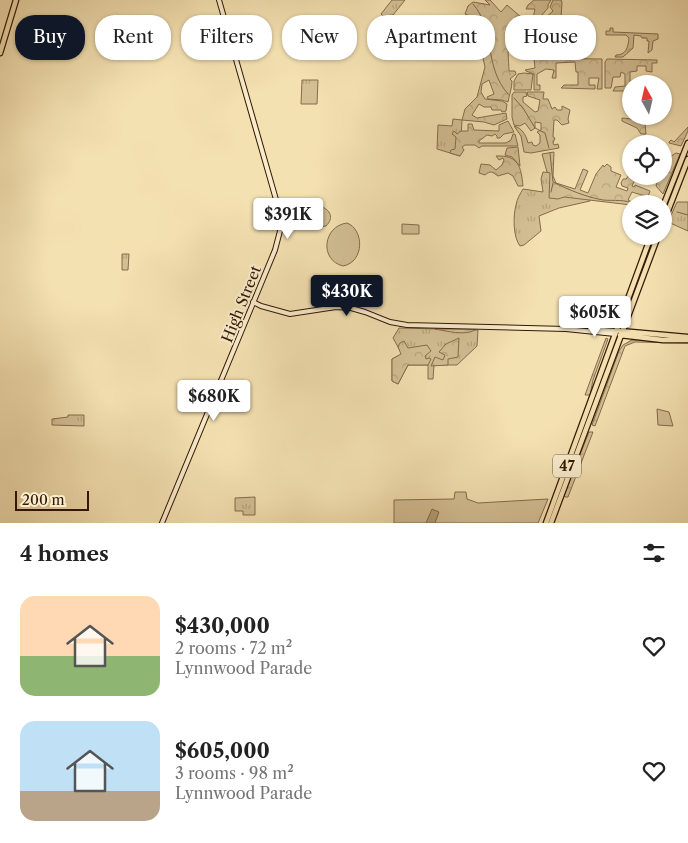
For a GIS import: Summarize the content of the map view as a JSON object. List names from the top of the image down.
{
  "streets": {
    "main road": ["High Street", "47"]
  },
  "scale_bar": "200 m",
  "north": "top",
  "page": {
    "chip": [
      "Buy",
      "Rent",
      "Filters",
      "New",
      "Apartment",
      "House"
    ],
    "price": [
      "$391K",
      "$430K",
      "$605K",
      "$680K"
    ],
    "scale": "200 m",
    "heading": "4 homes",
    "list": [
      {
        "name": "$430,000",
        "note": "2 rooms · 72 m² · Lynnwood Parade"
      },
      {
        "name": "$605,000",
        "note": "3 rooms · 98 m² · Lynnwood Parade"
      }
    ]
  }
}
